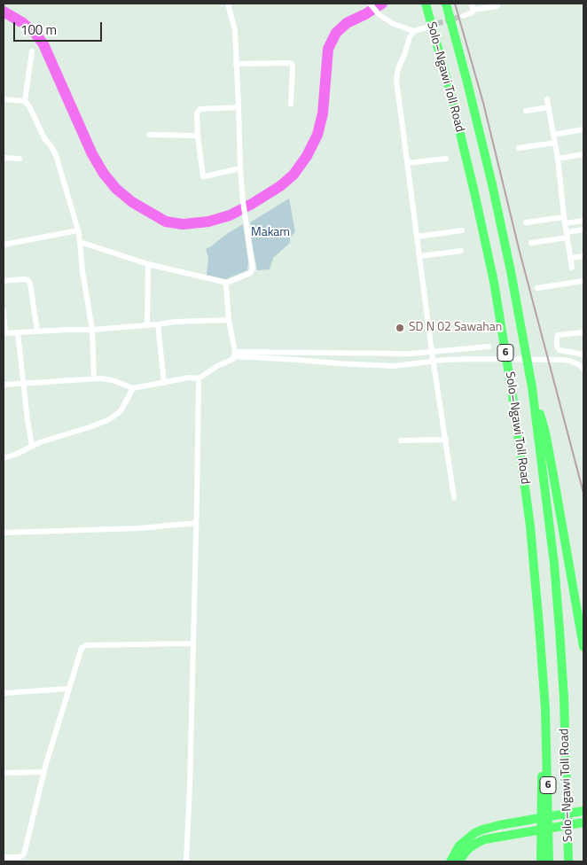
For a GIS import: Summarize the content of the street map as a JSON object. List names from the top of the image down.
{
  "streets": {
    "highway": ["Solo–Ngawi Toll Road", "6"]
  },
  "parks": ["Makam"],
  "places": ["SD N 02 Sawahan"],
  "scale_bar": "100 m"
}
